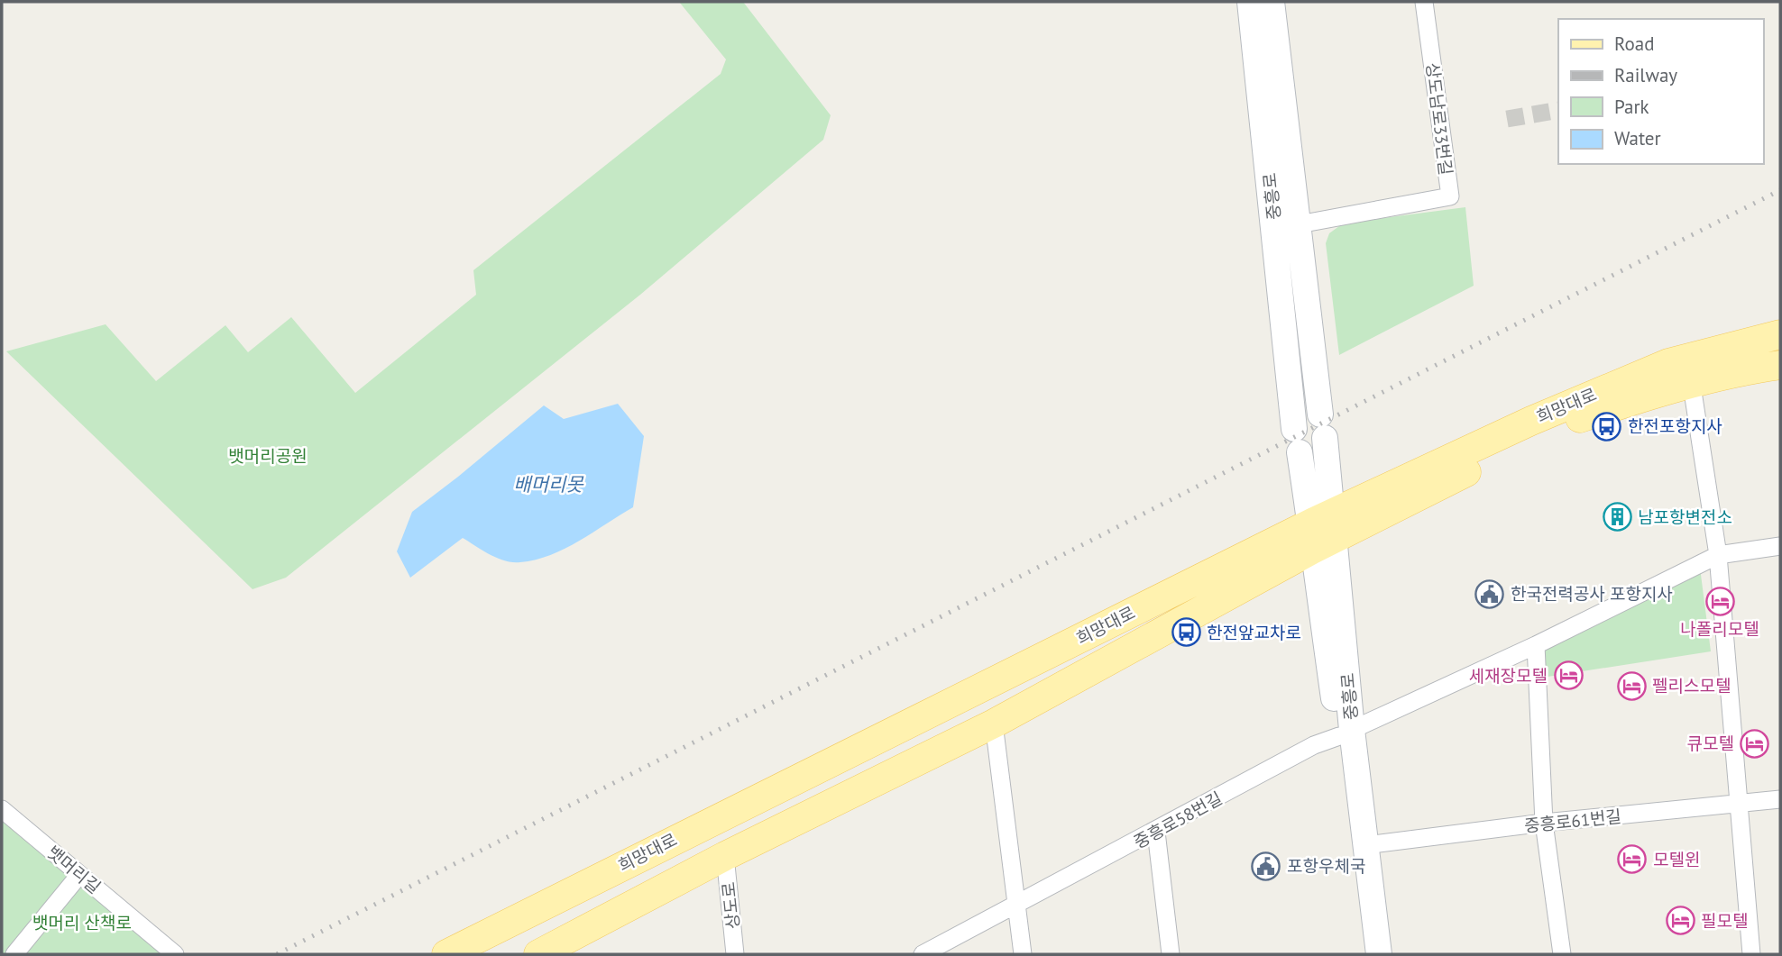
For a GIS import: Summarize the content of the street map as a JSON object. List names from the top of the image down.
{
  "streets": {
    "main road": ["중흥로", "희망대로"],
    "street": [
      "상도남로33번길",
      "중흥로58번길",
      "중흥로61번길",
      "뱃머리길",
      "상도로"
    ]
  },
  "crossings": [
    ["상도남로33번길", "중흥로"],
    ["중흥로", "희망대로"],
    ["중흥로", "중흥로58번길"],
    ["중흥로", "중흥로61번길"],
    ["희망대로", "상도로"]
  ],
  "water": ["배머리못"],
  "parks": ["뱃머리공원", "뱃머리 산책로"],
  "places": {
    "bus stop": ["한전포항지사", "한전앞교차로"],
    "building": ["남포항변전소"],
    "public building": ["한국전력공사 포항지사", "포항우체국"],
    "hotel": [
      "나폴리모텔",
      "세재장모텔",
      "펠리스모텔",
      "큐모텔",
      "모텔윈",
      "필모텔"
    ]
  },
  "legend": [
    "Road",
    "Railway",
    "Park",
    "Water"
  ]
}
